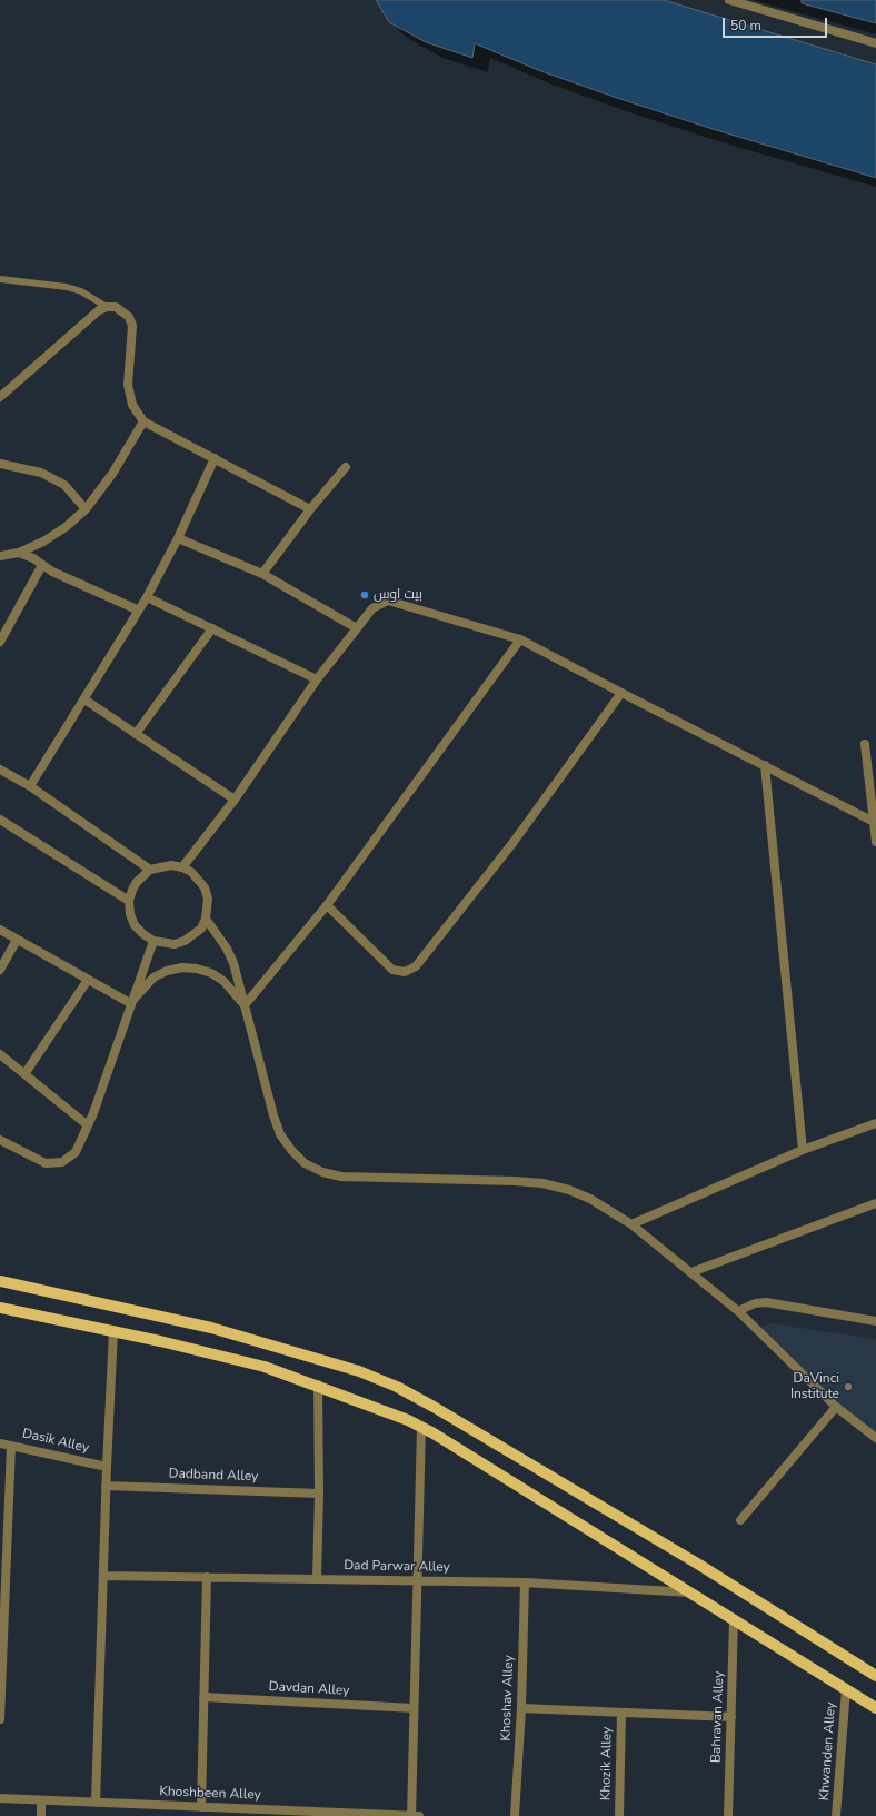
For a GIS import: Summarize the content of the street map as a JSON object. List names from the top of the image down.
{
  "streets": {
    "street": [
      "Dasik Alley",
      "Dadband Alley",
      "Dad Parwar Alley",
      "Davdan Alley",
      "Khoshav Alley",
      "Bahravan Alley",
      "Khwanden Alley",
      "Khozik Alley",
      "Khoshbeen Alley"
    ]
  },
  "crossings": [
    ["Dad Parwar Alley", "Khoshav Alley"]
  ],
  "places": ["بيت اوس", "DaVinci Institute"],
  "scale_bar": "50 m"
}
